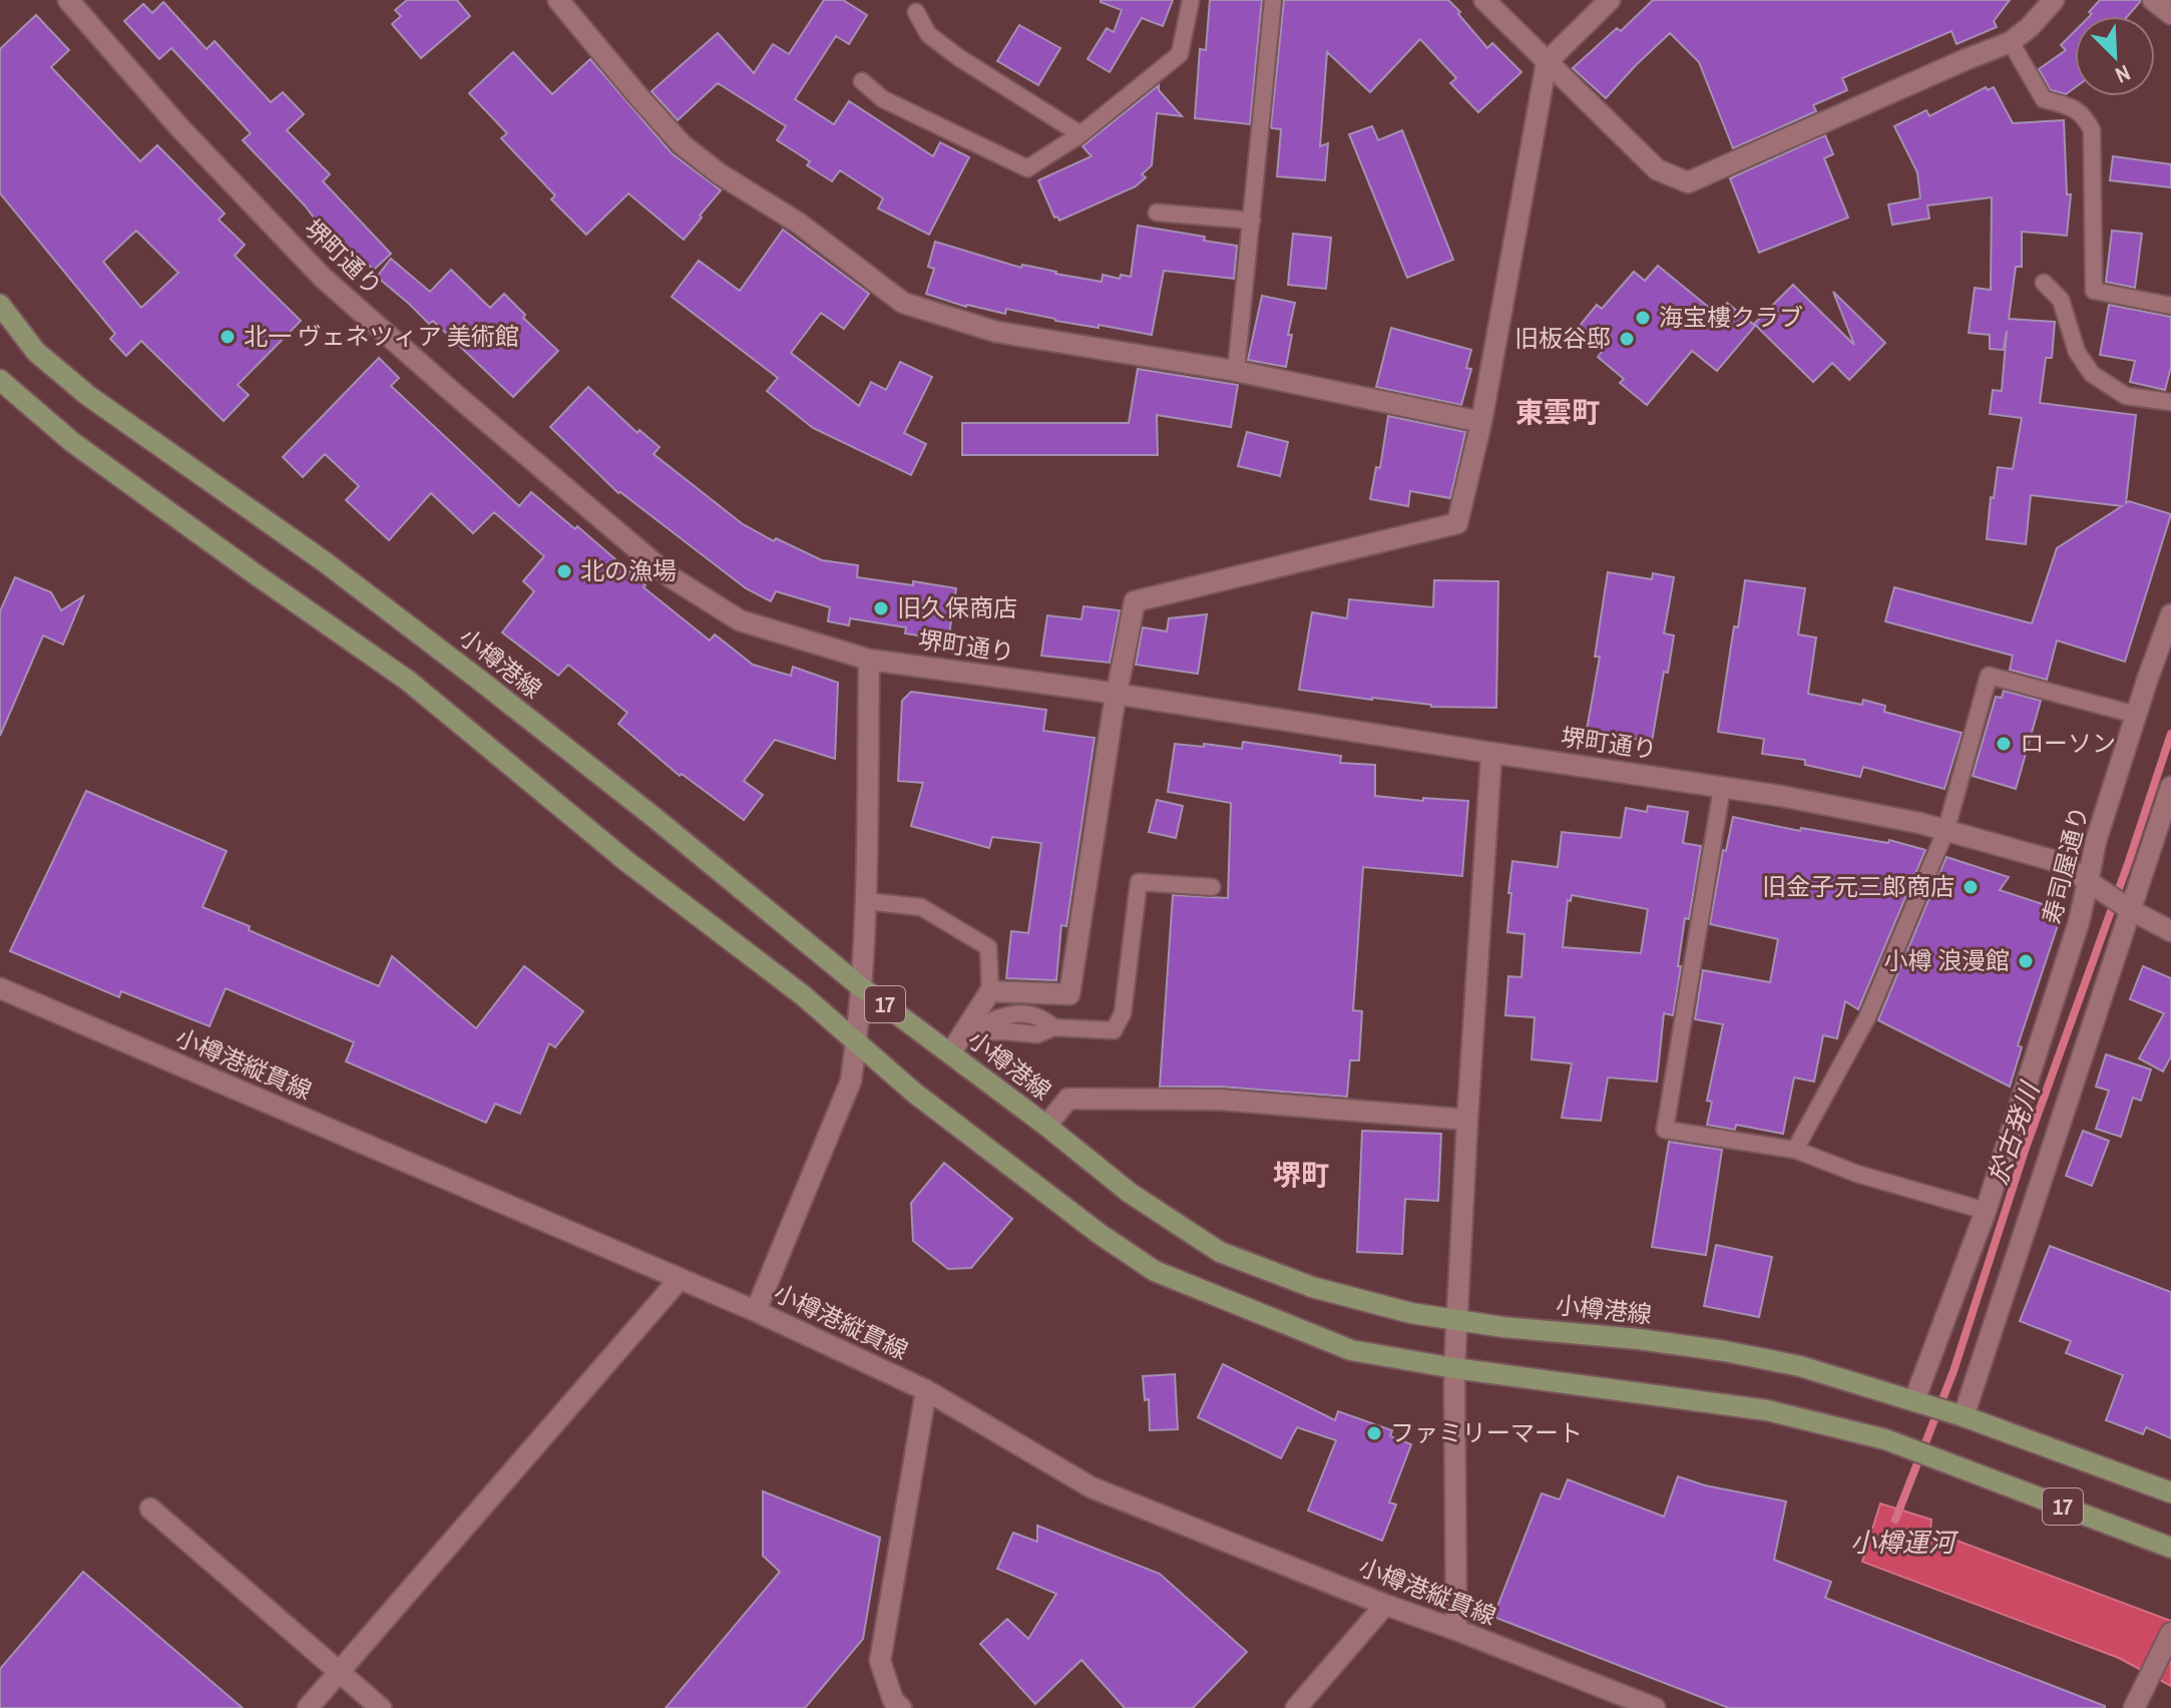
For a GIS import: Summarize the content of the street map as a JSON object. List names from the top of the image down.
{
  "streets": {
    "main road": ["小樽港線", "17"],
    "street": ["堺町通り", "寿司屋通り", "小樽港縦貫線"]
  },
  "crossings": [
    ["堺町通り", "寿司屋通り"],
    ["小樽港線", "寿司屋通り"]
  ],
  "districts": ["東雲町", "堺町"],
  "water": ["於古発川", "小樽運河"],
  "places": [
    "海宝樓クラブ",
    "北一 ヴェネツィア 美術館",
    "旧板谷邸",
    "北の漁場",
    "旧久保商店",
    "ローソン",
    "旧金子元三郎商店",
    "小樽 浪漫館",
    "ファミリーマート"
  ],
  "north": "bottom right"
}
